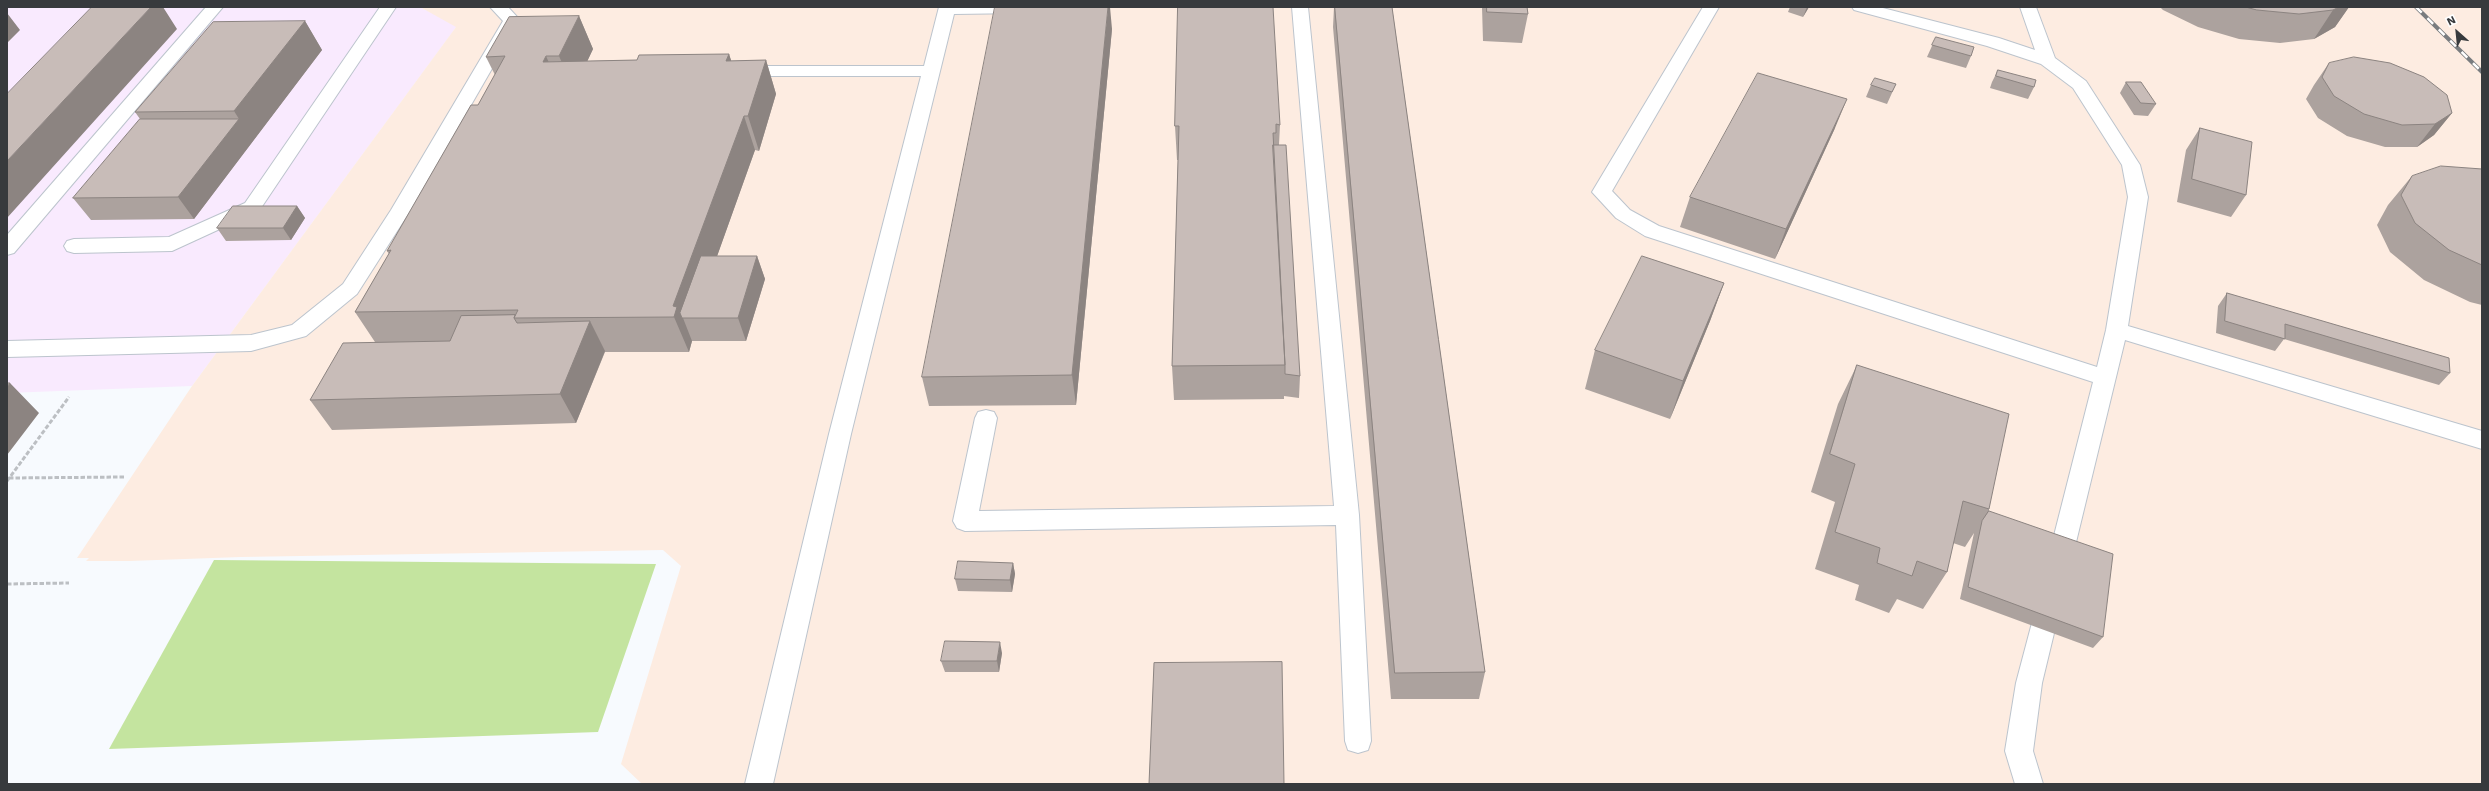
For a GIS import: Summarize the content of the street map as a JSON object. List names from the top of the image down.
{
  "north": "top left"
}
